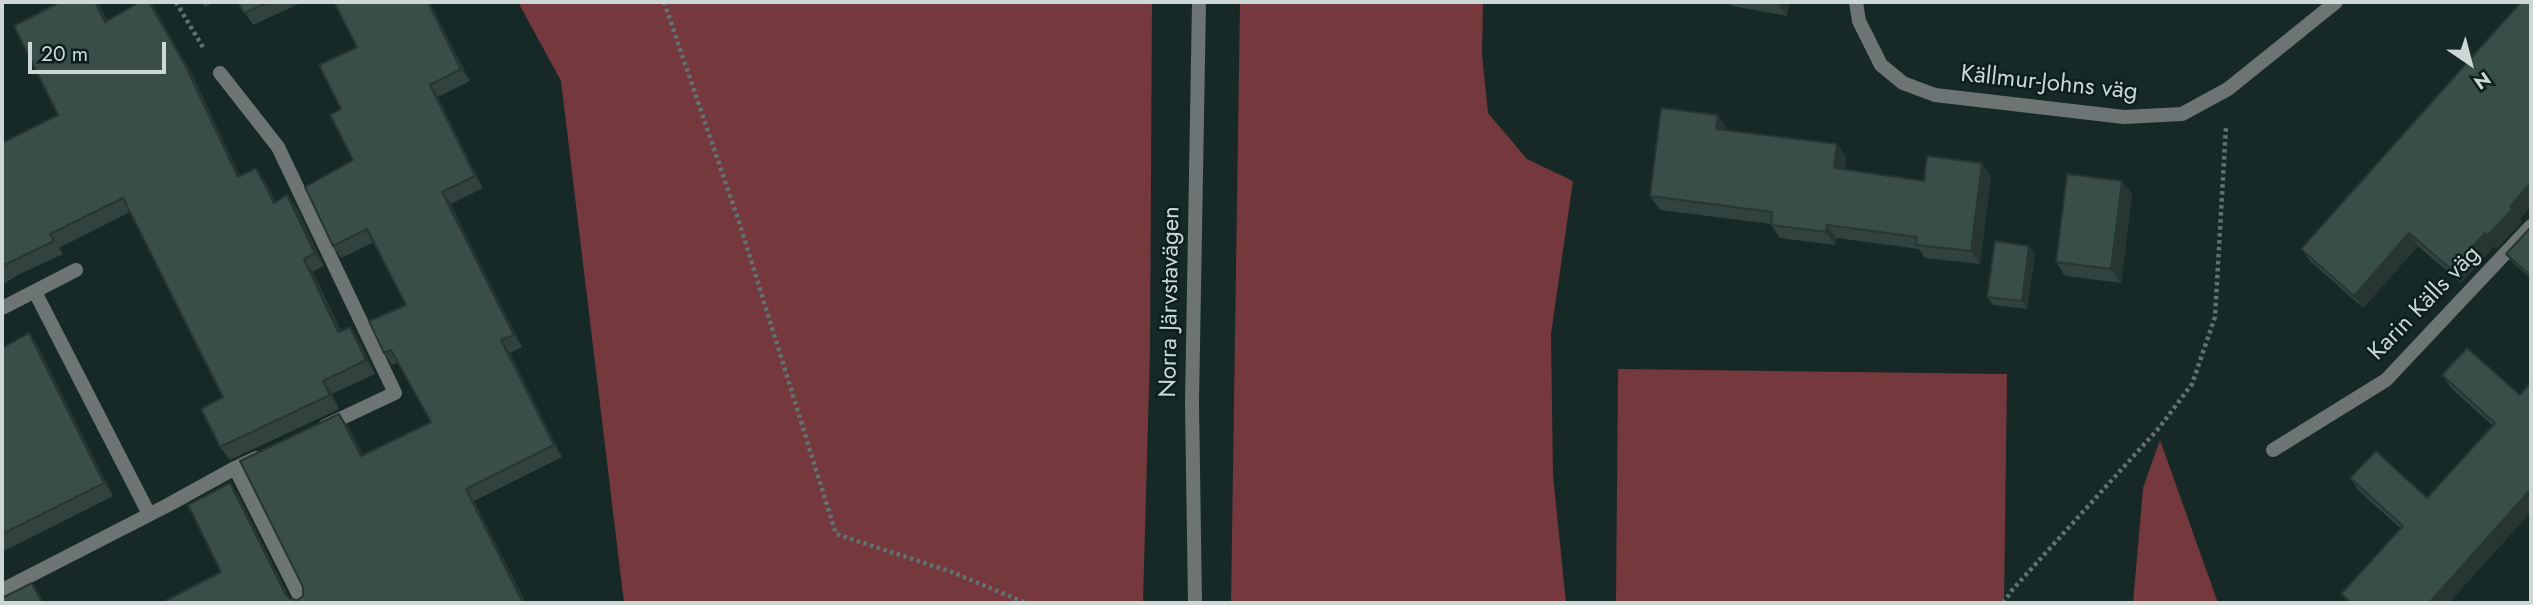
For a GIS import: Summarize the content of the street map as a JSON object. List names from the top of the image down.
{
  "streets": {
    "street": ["Källmur-Johns väg", "Norra Järvstavägen", "Karin Källs väg"]
  },
  "scale_bar": "20 m",
  "north": "bottom right"
}
